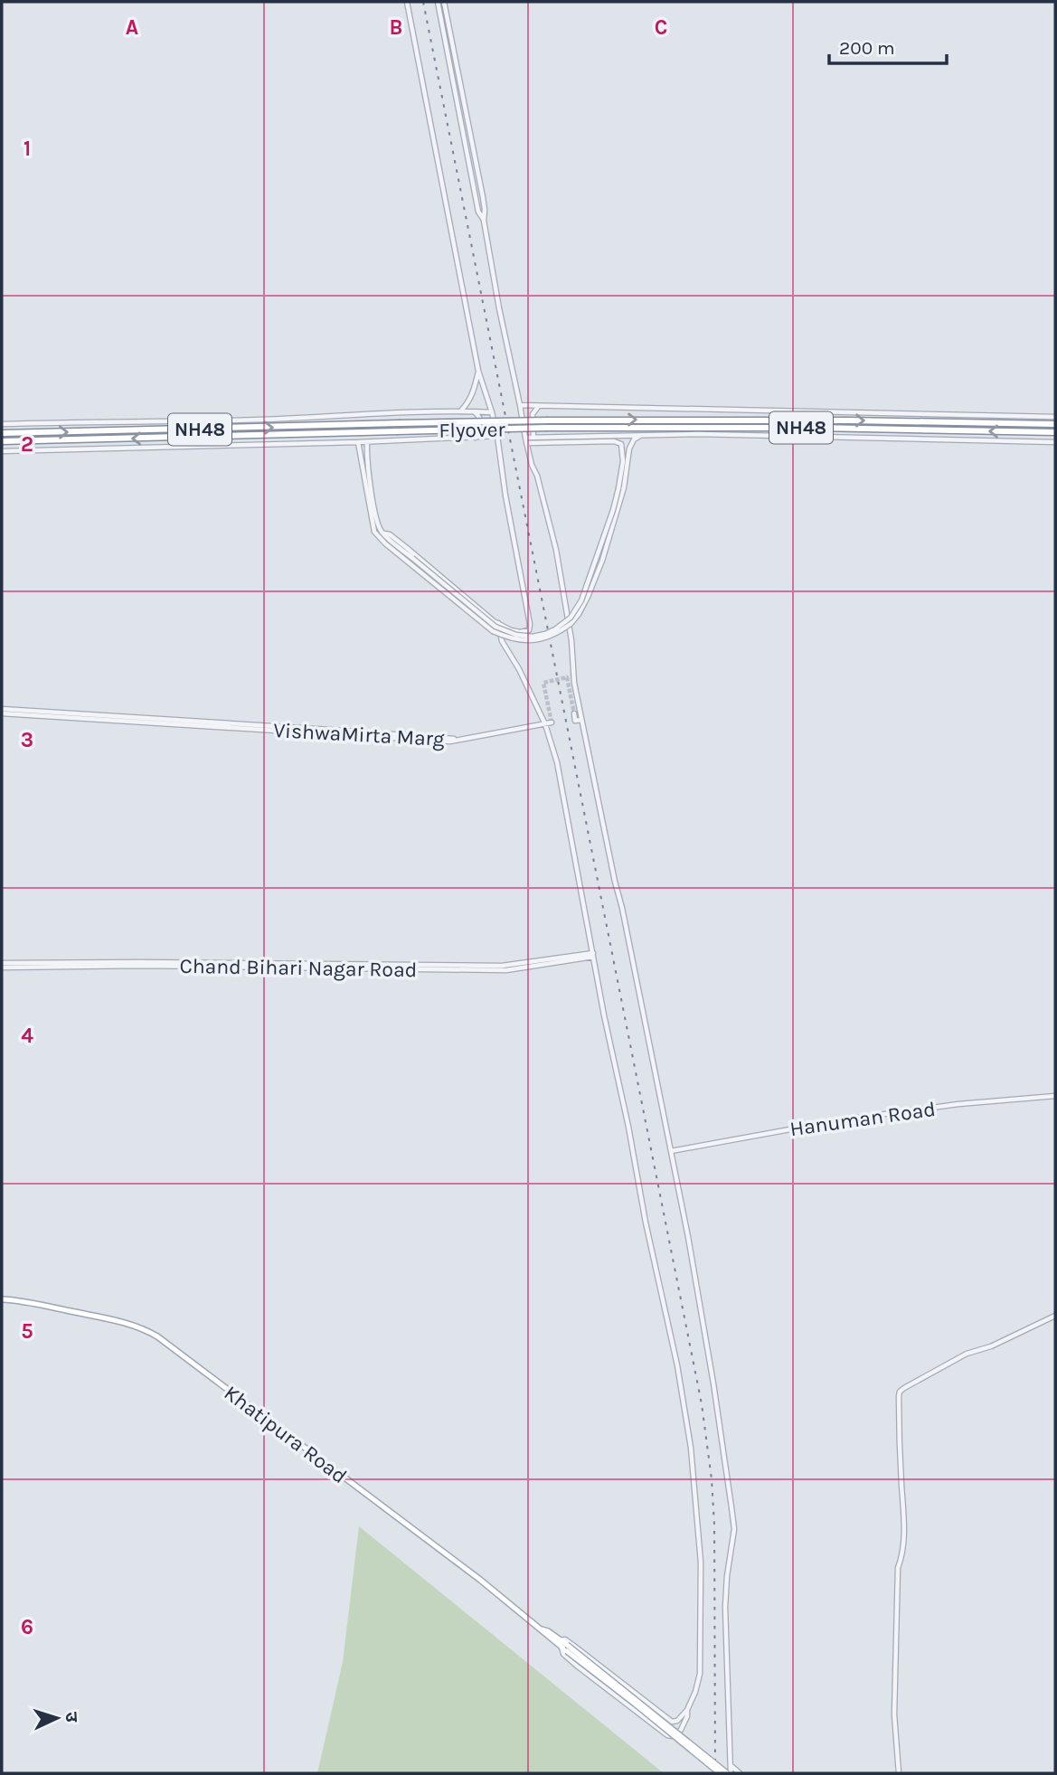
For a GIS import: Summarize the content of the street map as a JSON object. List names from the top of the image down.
{
  "streets": {
    "highway": ["NH48", "Flyover"],
    "main road": ["Khatipura Road"],
    "street": ["VishwaMirta Marg", "Chand Bihari Nagar Road", "Hanuman Road"]
  },
  "crossings": [
    ["NH48", "Flyover"]
  ],
  "scale_bar": "200 m",
  "north": "right",
  "grid": {
    "columns": ["A", "B", "C"],
    "rows": [
      "1",
      "2",
      "3",
      "4",
      "5",
      "6"
    ]
  }
}
